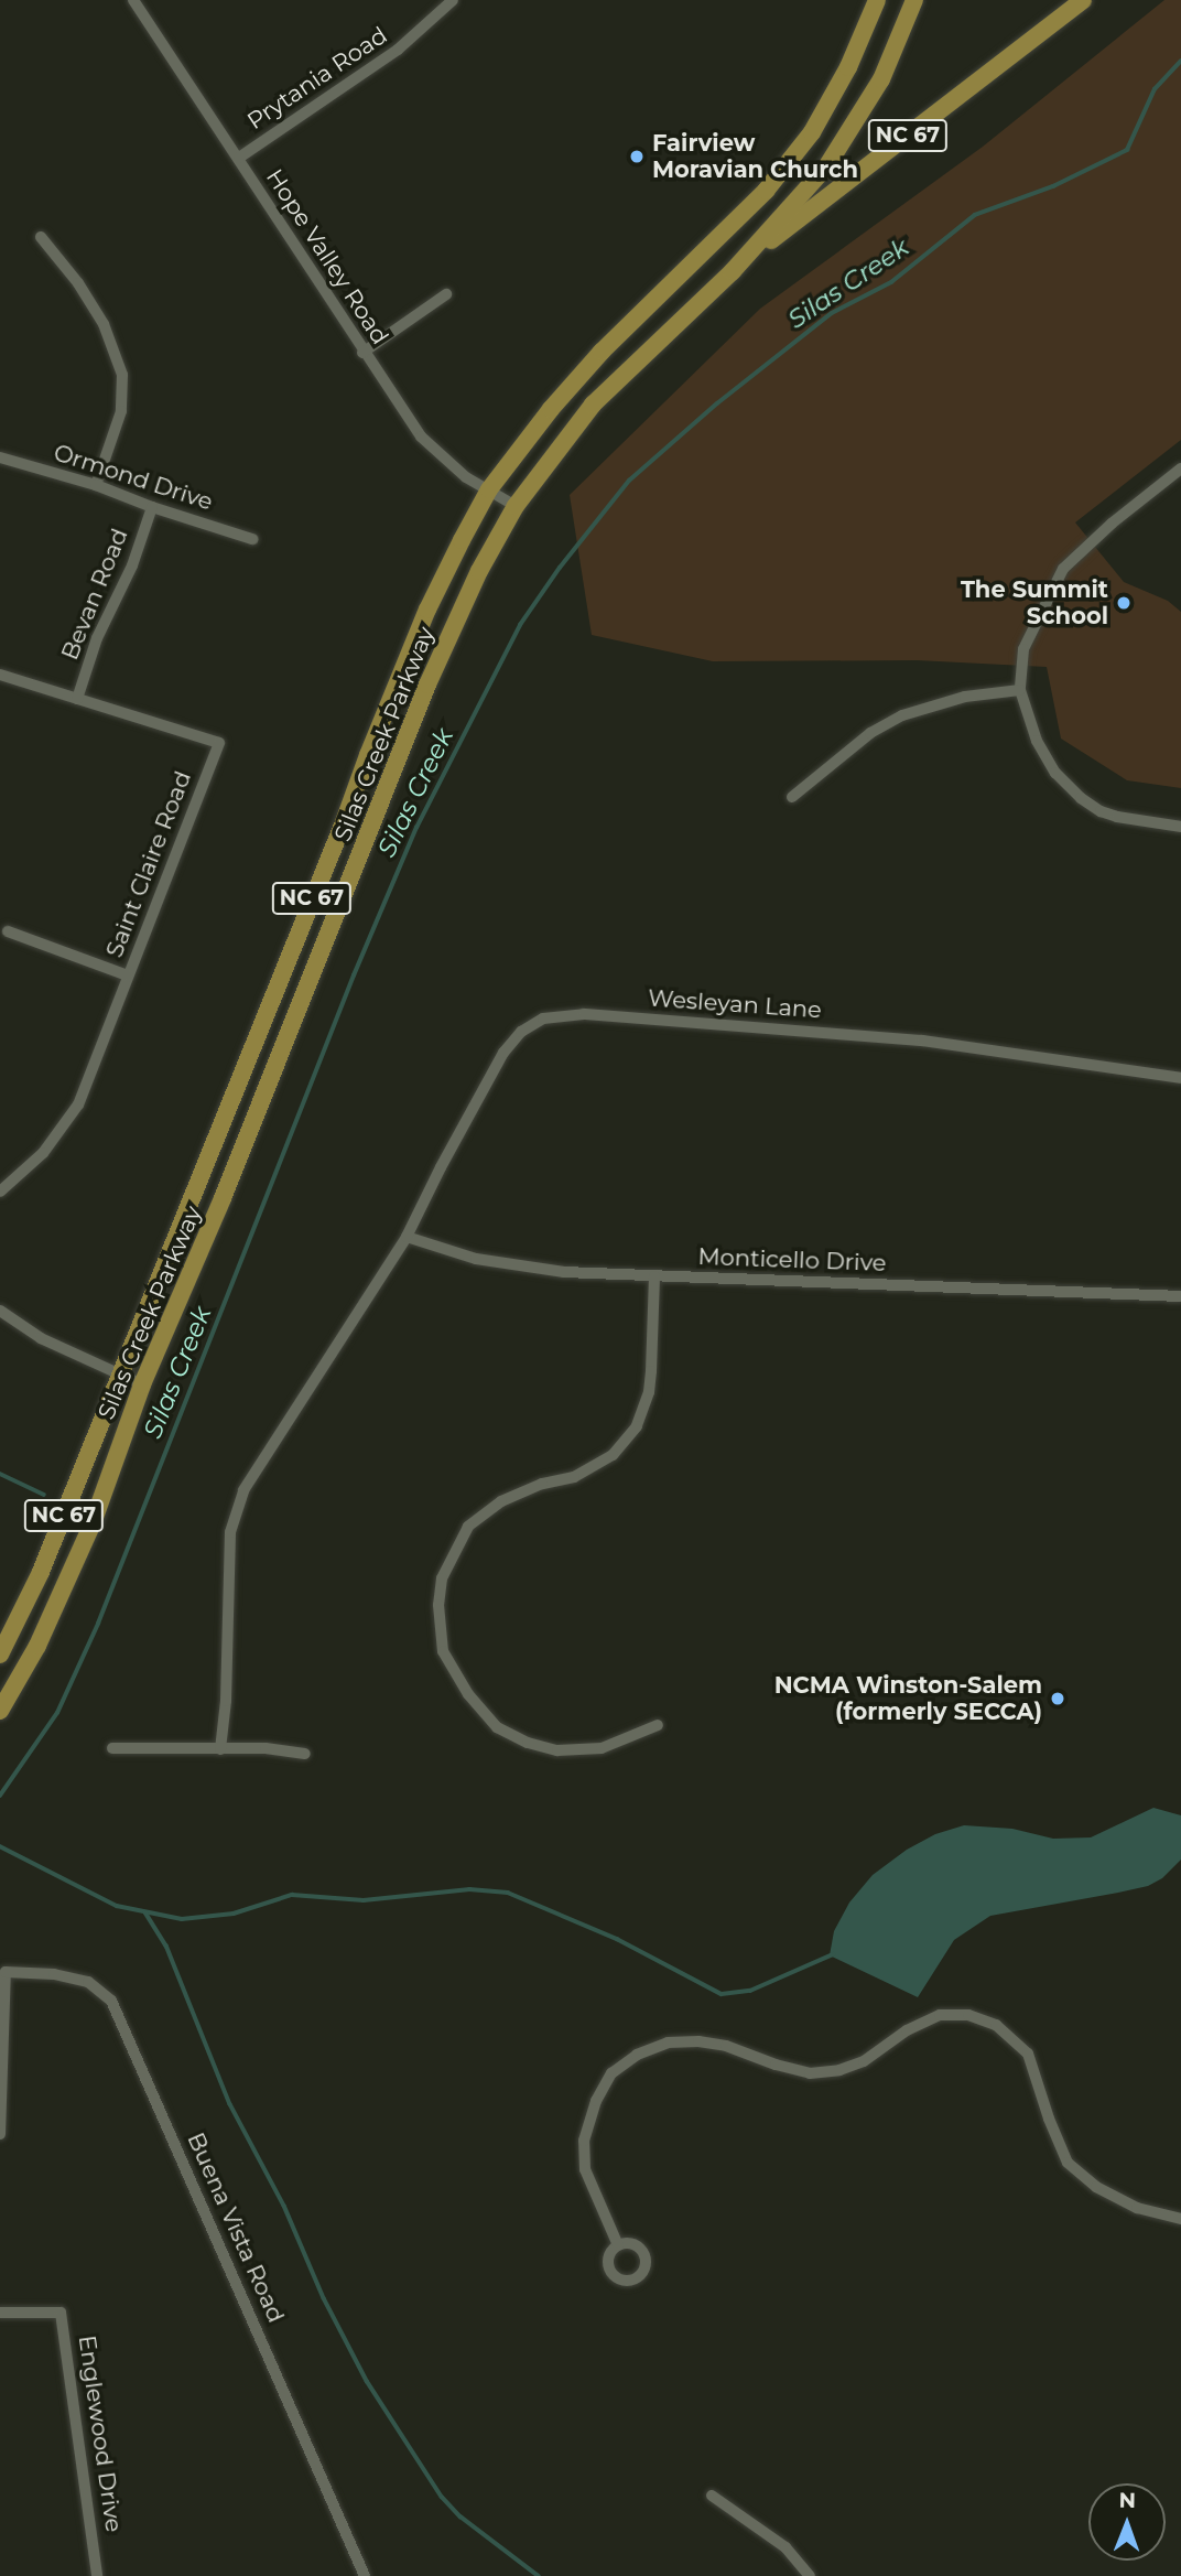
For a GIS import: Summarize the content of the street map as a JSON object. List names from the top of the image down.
{
  "streets": {
    "main road": ["NC 67", "Silas Creek Parkway"],
    "street": [
      "Prytania Road",
      "Hope Valley Road",
      "Ormond Drive",
      "Bevan Road",
      "Saint Claire Road",
      "Wesleyan Lane",
      "Monticello Drive",
      "Buena Vista Road",
      "Englewood Drive"
    ]
  },
  "crossings": [
    ["Prytania Road", "Hope Valley Road"],
    ["NC 67", "Silas Creek Parkway"],
    ["Hope Valley Road", "Silas Creek Parkway"],
    ["Ormond Drive", "Bevan Road"],
    ["Bevan Road", "Saint Claire Road"],
    ["Wesleyan Lane", "Monticello Drive"]
  ],
  "water": ["Silas Creek"],
  "places": ["Fairview Moravian Church", "The Summit School", "NCMA Winston-Salem (formerly SECCA)"],
  "north": "top"
}
